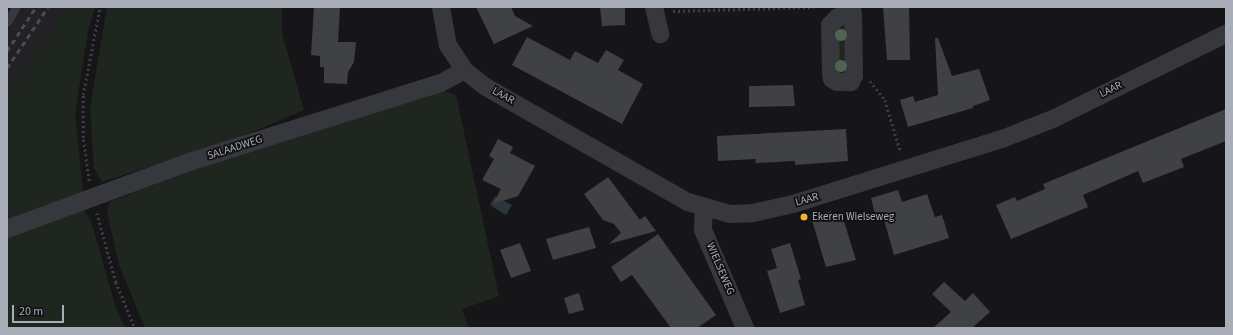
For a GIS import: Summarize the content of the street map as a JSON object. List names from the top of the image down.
{
  "streets": {
    "street": ["LAAR", "SALAADWEG", "WIELSEWEG"]
  },
  "crossings": [
    ["LAAR", "SALAADWEG"],
    ["LAAR", "WIELSEWEG"]
  ],
  "places": ["Ekeren Wielseweg"],
  "scale_bar": "20 m"
}
